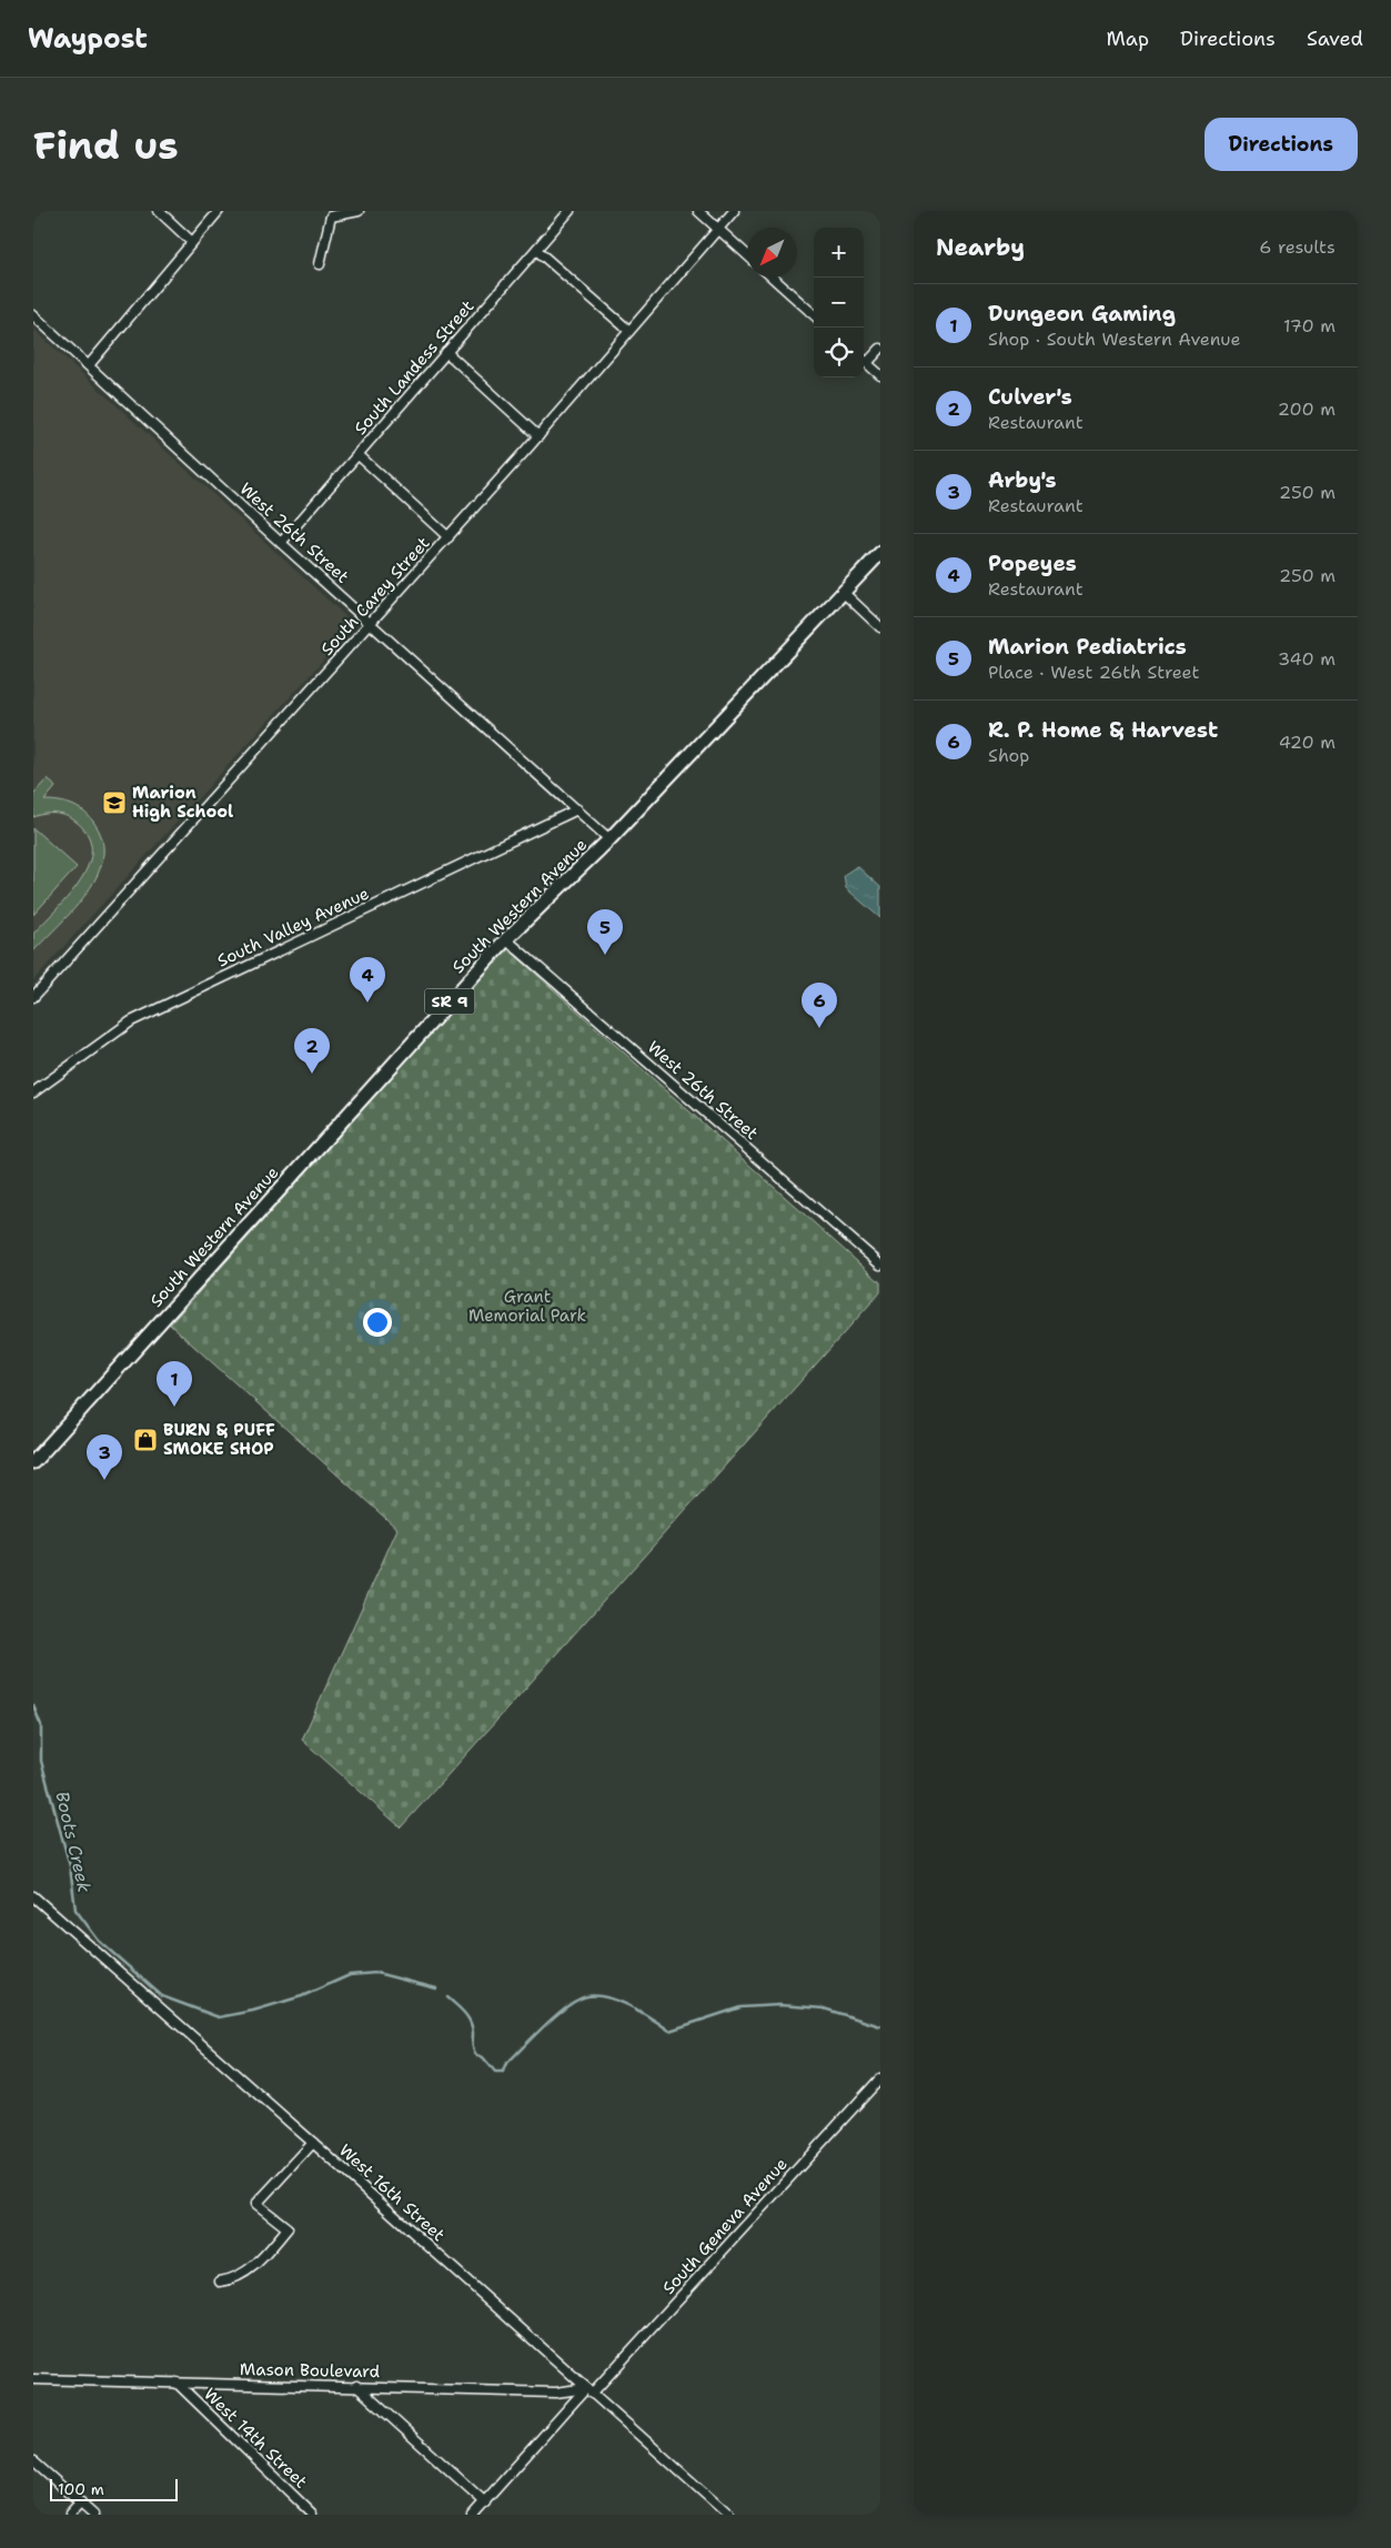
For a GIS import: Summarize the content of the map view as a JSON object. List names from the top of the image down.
{
  "streets": {
    "highway": ["South Western Avenue", "SR 9"],
    "street": [
      "South Landess Street",
      "West 26th Street",
      "South Carey Street",
      "South Valley Avenue",
      "West 16th Street",
      "South Geneva Avenue",
      "Mason Boulevard",
      "West 14th Street"
    ]
  },
  "crossings": [
    ["South Landess Street", "West 26th Street"],
    ["West 26th Street", "South Carey Street"],
    ["West 26th Street", "South Western Avenue"],
    ["West 26th Street", "South Valley Avenue"],
    ["West 16th Street", "South Geneva Avenue"],
    ["West 16th Street", "Mason Boulevard"],
    ["South Geneva Avenue", "Mason Boulevard"],
    ["Mason Boulevard", "West 14th Street"]
  ],
  "water": ["Boots Creek"],
  "parks": ["Grant Memorial Park"],
  "places": {
    "school or university": ["Marion High School"],
    "shop": ["BURN & PUFF SMOKE SHOP"]
  },
  "scale_bar": "100 m",
  "north": "bottom left",
  "page": {
    "header": "Waypost",
    "nav": ["Map", "Directions", "Saved"],
    "buttons": "Directions",
    "title": "Find us",
    "heading": ["Nearby", "6 results"],
    "map_buttons": ["+", "−"],
    "list": [
      {
        "mark": "1",
        "name": "Dungeon Gaming",
        "note": "Shop · South Western Avenue",
        "value": "170 m"
      },
      {
        "mark": "2",
        "name": "Culver's",
        "note": "Restaurant",
        "value": "200 m"
      },
      {
        "mark": "3",
        "name": "Arby's",
        "note": "Restaurant",
        "value": "250 m"
      },
      {
        "mark": "4",
        "name": "Popeyes",
        "note": "Restaurant",
        "value": "250 m"
      },
      {
        "mark": "5",
        "name": "Marion Pediatrics",
        "note": "Place · West 26th Street",
        "value": "340 m"
      },
      {
        "mark": "6",
        "name": "R. P. Home & Harvest",
        "note": "Shop",
        "value": "420 m"
      }
    ],
    "pins": [
      "5",
      "4",
      "6",
      "2",
      "1",
      "3"
    ],
    "scale": "100 m"
  }
}
